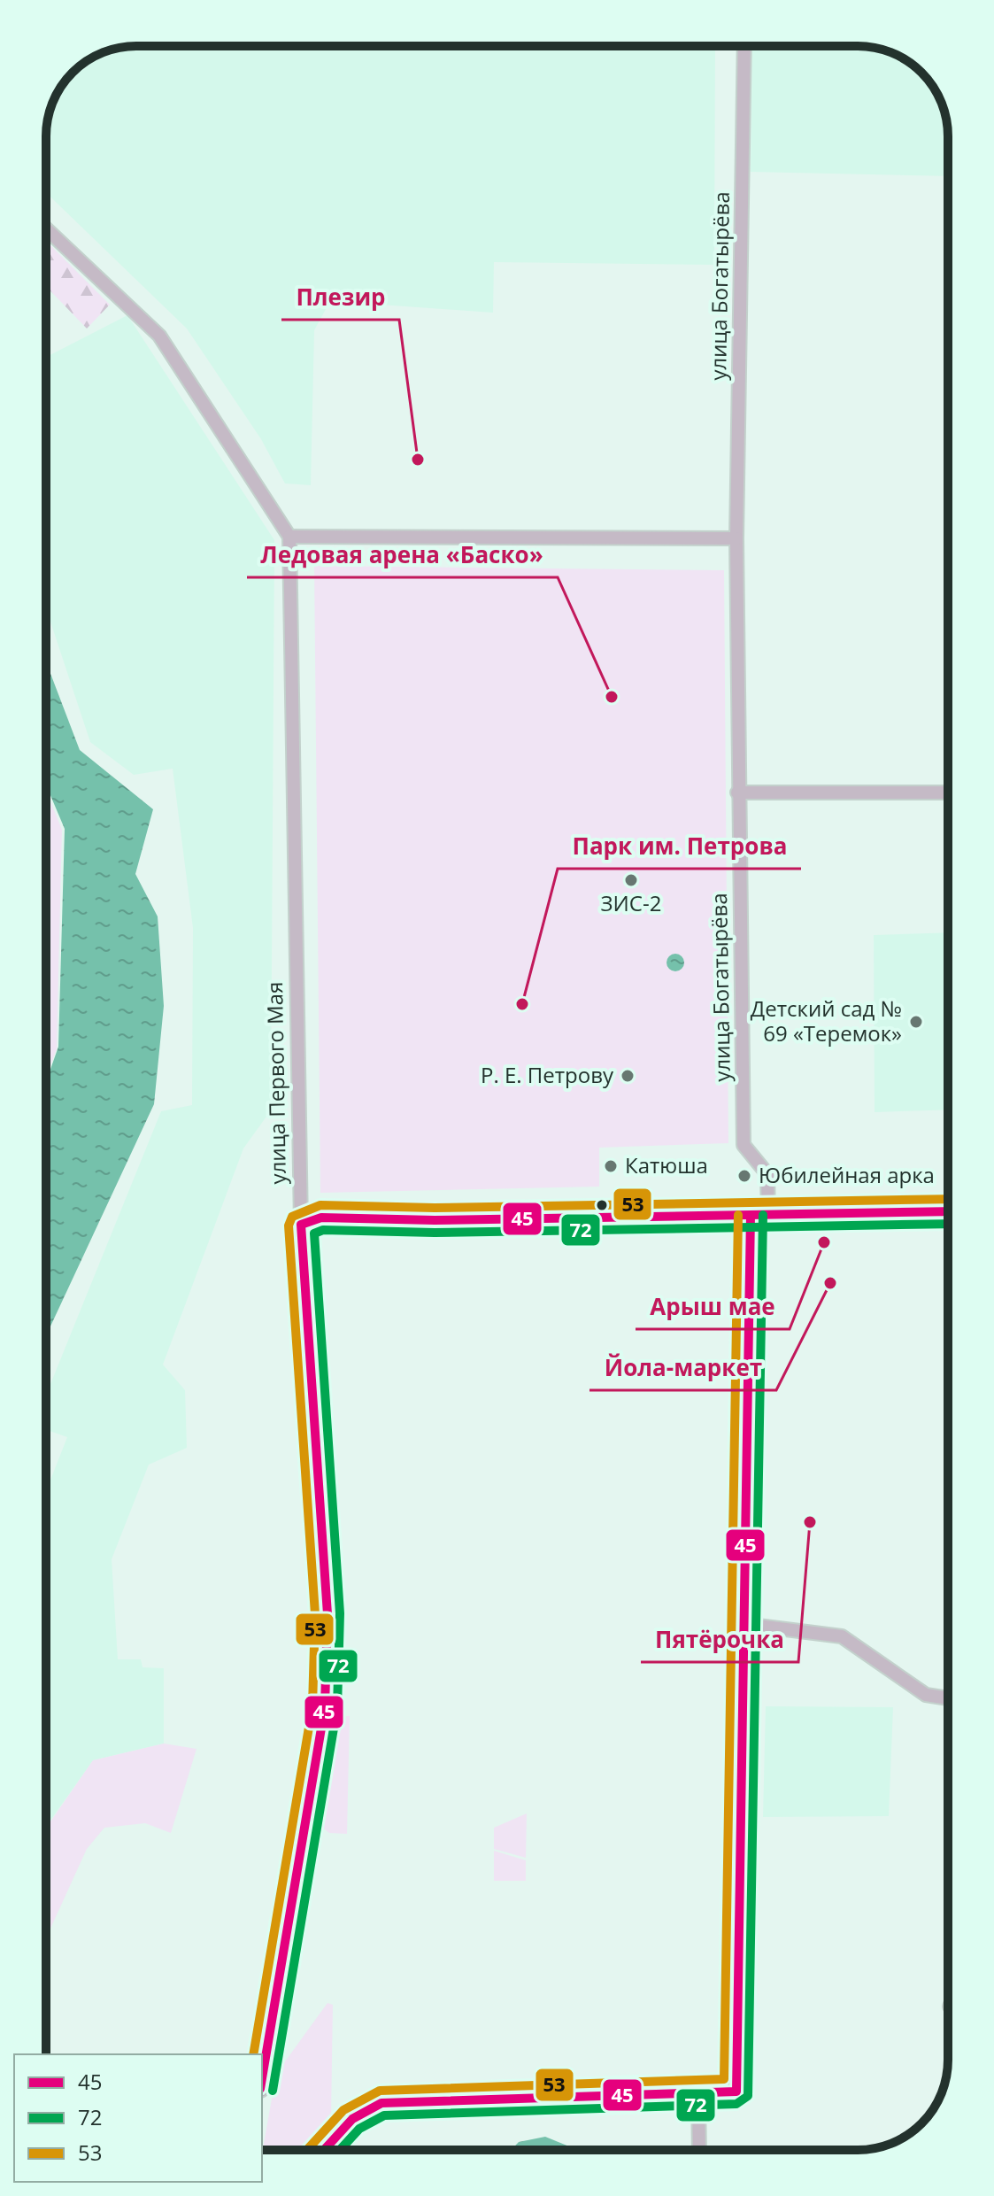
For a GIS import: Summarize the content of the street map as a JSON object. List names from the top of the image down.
{
  "streets": {
    "street": ["улица Богатырёва", "улица Первого Мая"]
  },
  "places": [
    "Плезир",
    "Ледовая арена «Баско»",
    "ЗИС-2",
    "Парк им. Петрова",
    "Детский сад № 69 «Теремок»",
    "Р. Е. Петрову",
    "Катюша",
    "Юбилейная арка",
    "Арыш мае",
    "Йола-маркет",
    "Пятёрочка"
  ],
  "lines": ["transit line 53", "transit line 45", "transit line 72"],
  "legend": ["45", "72", "53"]
}
